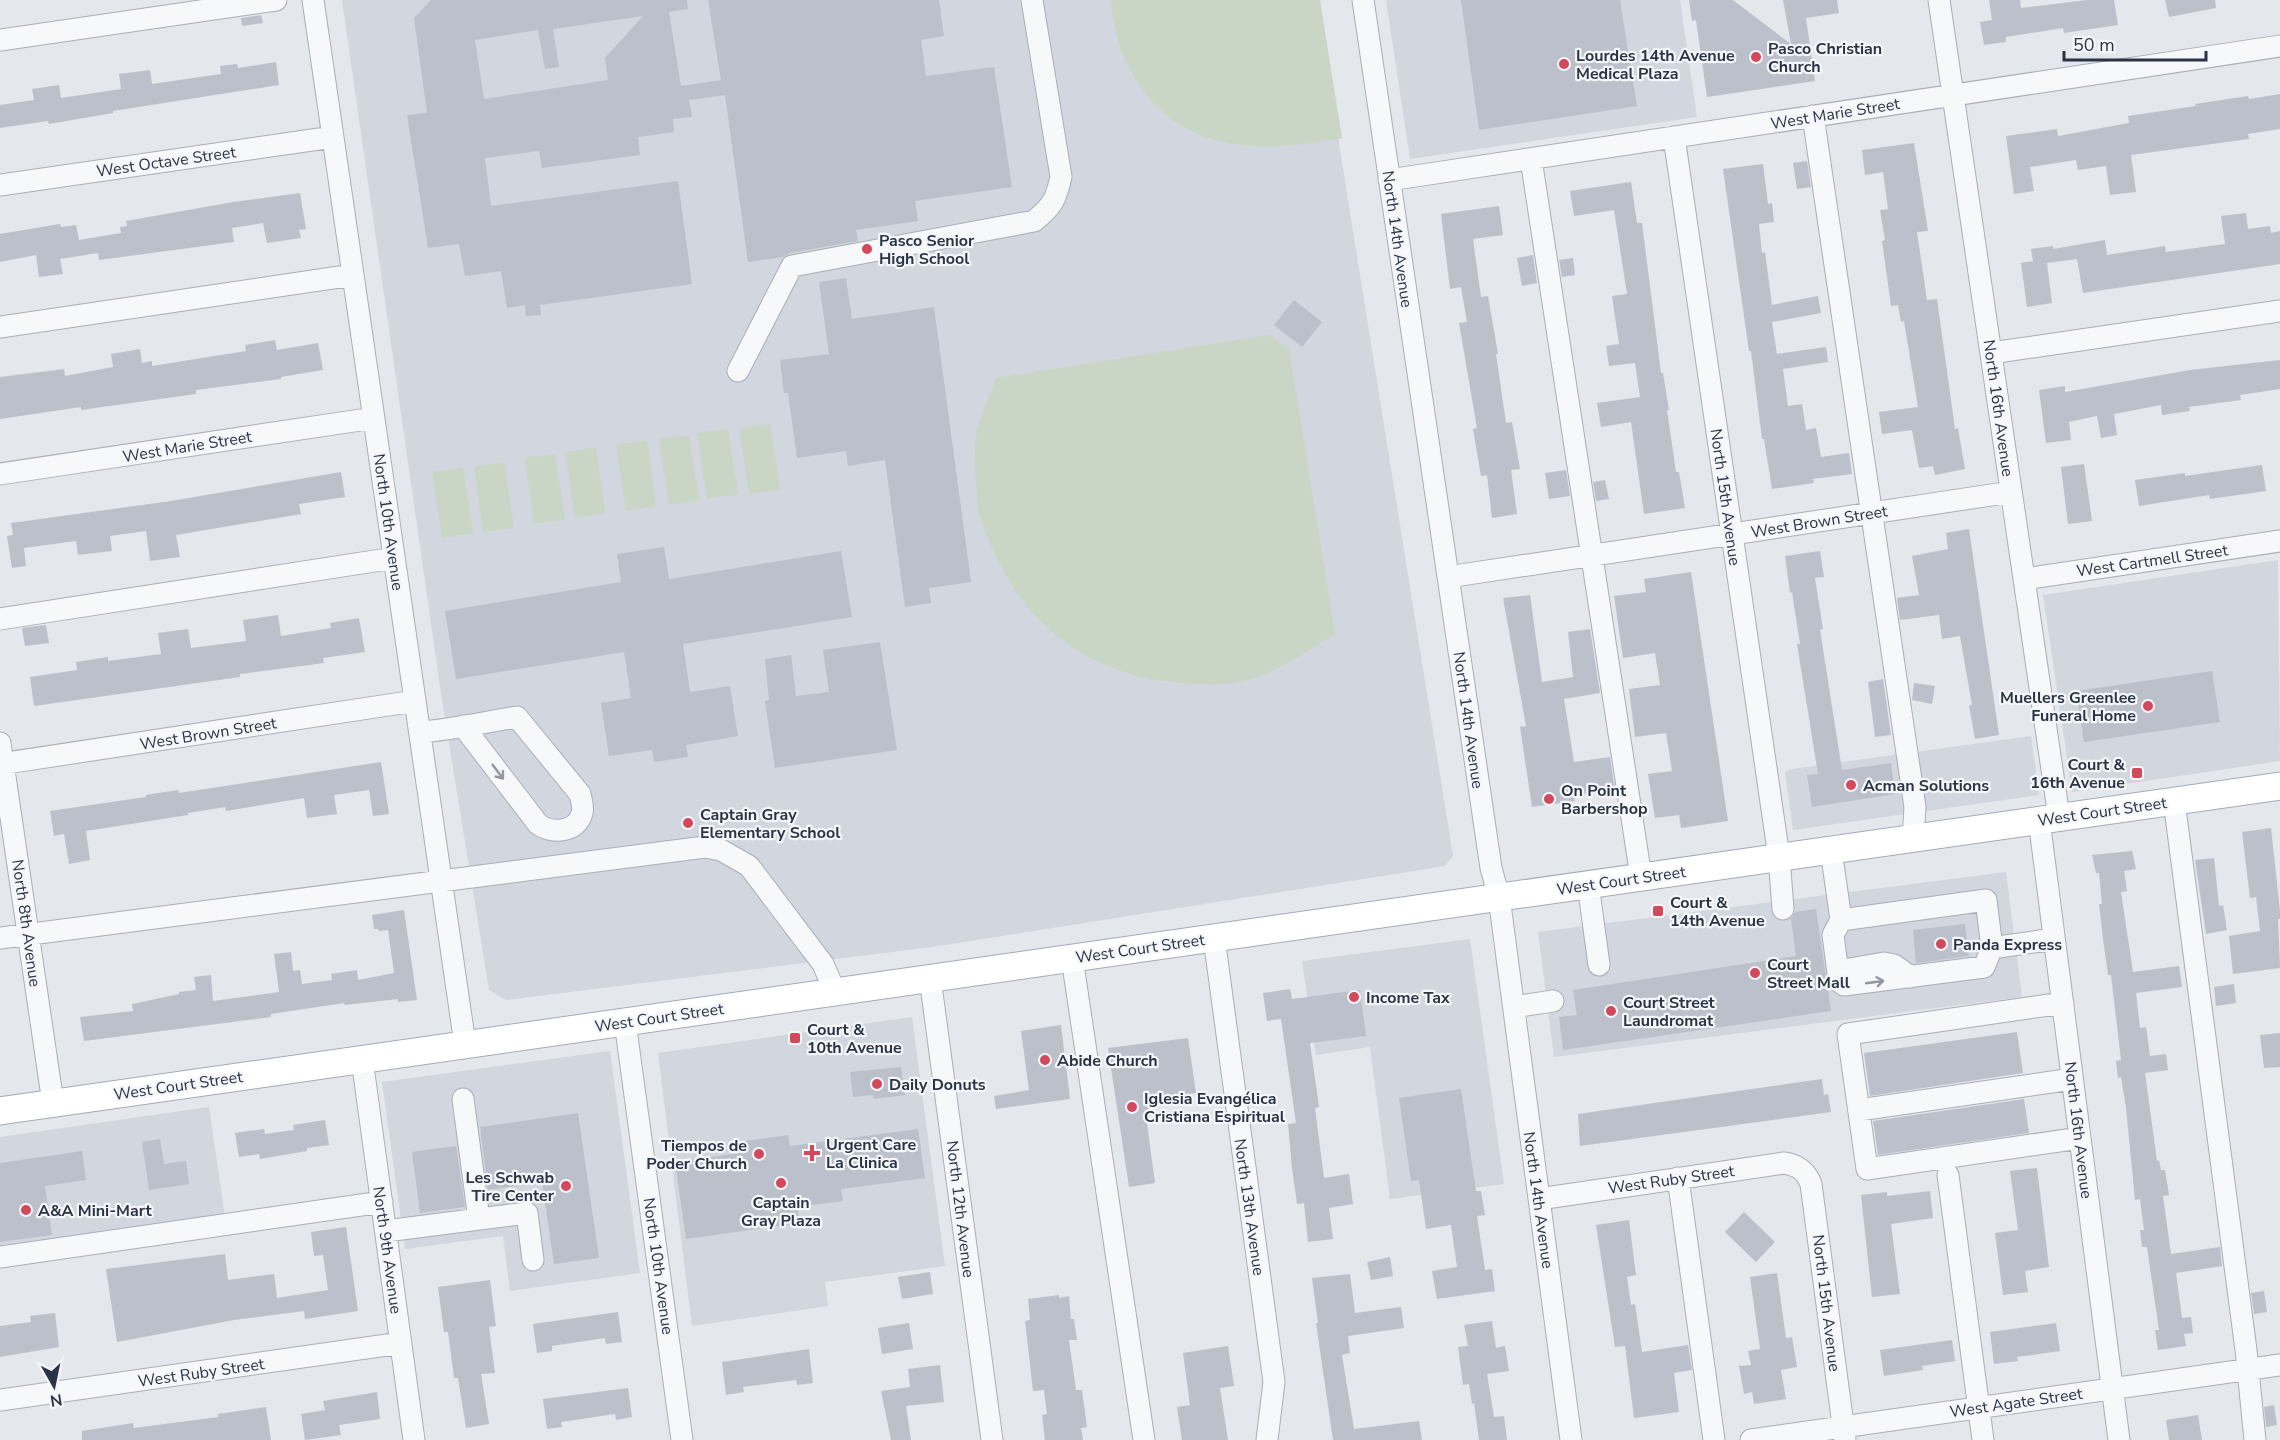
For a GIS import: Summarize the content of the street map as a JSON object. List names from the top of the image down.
{
  "streets": {
    "main road": ["West Court Street"],
    "street": [
      "West Marie Street",
      "West Octave Street",
      "North 14th Avenue",
      "North 16th Avenue",
      "North 15th Avenue",
      "West Brown Street",
      "North 10th Avenue",
      "West Cartmell Street",
      "North 8th Avenue",
      "West Ruby Street",
      "North 13th Avenue",
      "North 12th Avenue",
      "North 9th Avenue",
      "West Agate Street"
    ]
  },
  "crossings": [
    ["West Marie Street", "North 14th Avenue"],
    ["West Marie Street", "North 16th Avenue"],
    ["West Marie Street", "North 15th Avenue"],
    ["West Marie Street", "North 10th Avenue"],
    ["West Octave Street", "North 10th Avenue"],
    ["North 14th Avenue", "West Brown Street"],
    ["North 14th Avenue", "West Court Street"],
    ["North 14th Avenue", "West Ruby Street"],
    ["North 16th Avenue", "West Brown Street"],
    ["North 16th Avenue", "West Cartmell Street"],
    ["North 16th Avenue", "West Court Street"],
    ["North 16th Avenue", "West Agate Street"],
    ["North 15th Avenue", "West Brown Street"],
    ["North 15th Avenue", "West Court Street"],
    ["North 15th Avenue", "West Ruby Street"],
    ["North 15th Avenue", "West Agate Street"],
    ["West Brown Street", "North 10th Avenue"],
    ["West Brown Street", "North 8th Avenue"],
    ["North 10th Avenue", "West Court Street"],
    ["West Court Street", "North 8th Avenue"],
    ["West Court Street", "North 13th Avenue"],
    ["West Court Street", "North 12th Avenue"],
    ["West Court Street", "North 9th Avenue"],
    ["West Ruby Street", "North 9th Avenue"]
  ],
  "places": {
    "other": [
      "Pasco Christian Church",
      "Lourdes 14th Avenue Medical Plaza",
      "Pasco Senior High School",
      "Muellers Greenlee Funeral Home",
      "Acman Solutions",
      "On Point Barbershop",
      "Captain Gray Elementary School",
      "Panda Express",
      "Court Street Mall",
      "Income Tax",
      "Court Street Laundromat",
      "Abide Church",
      "Daily Donuts",
      "Iglesia Evangélica Cristiana Espiritual",
      "Tiempos de Poder Church",
      "Captain Gray Plaza",
      "Les Schwab Tire Center",
      "A&A Mini-Mart"
    ],
    "transit": ["Court & 16th Avenue", "Court & 14th Avenue", "Court & 10th Avenue"],
    "health": ["Urgent Care La Clinica"]
  },
  "scale_bar": "50 m",
  "north": "bottom"
}
